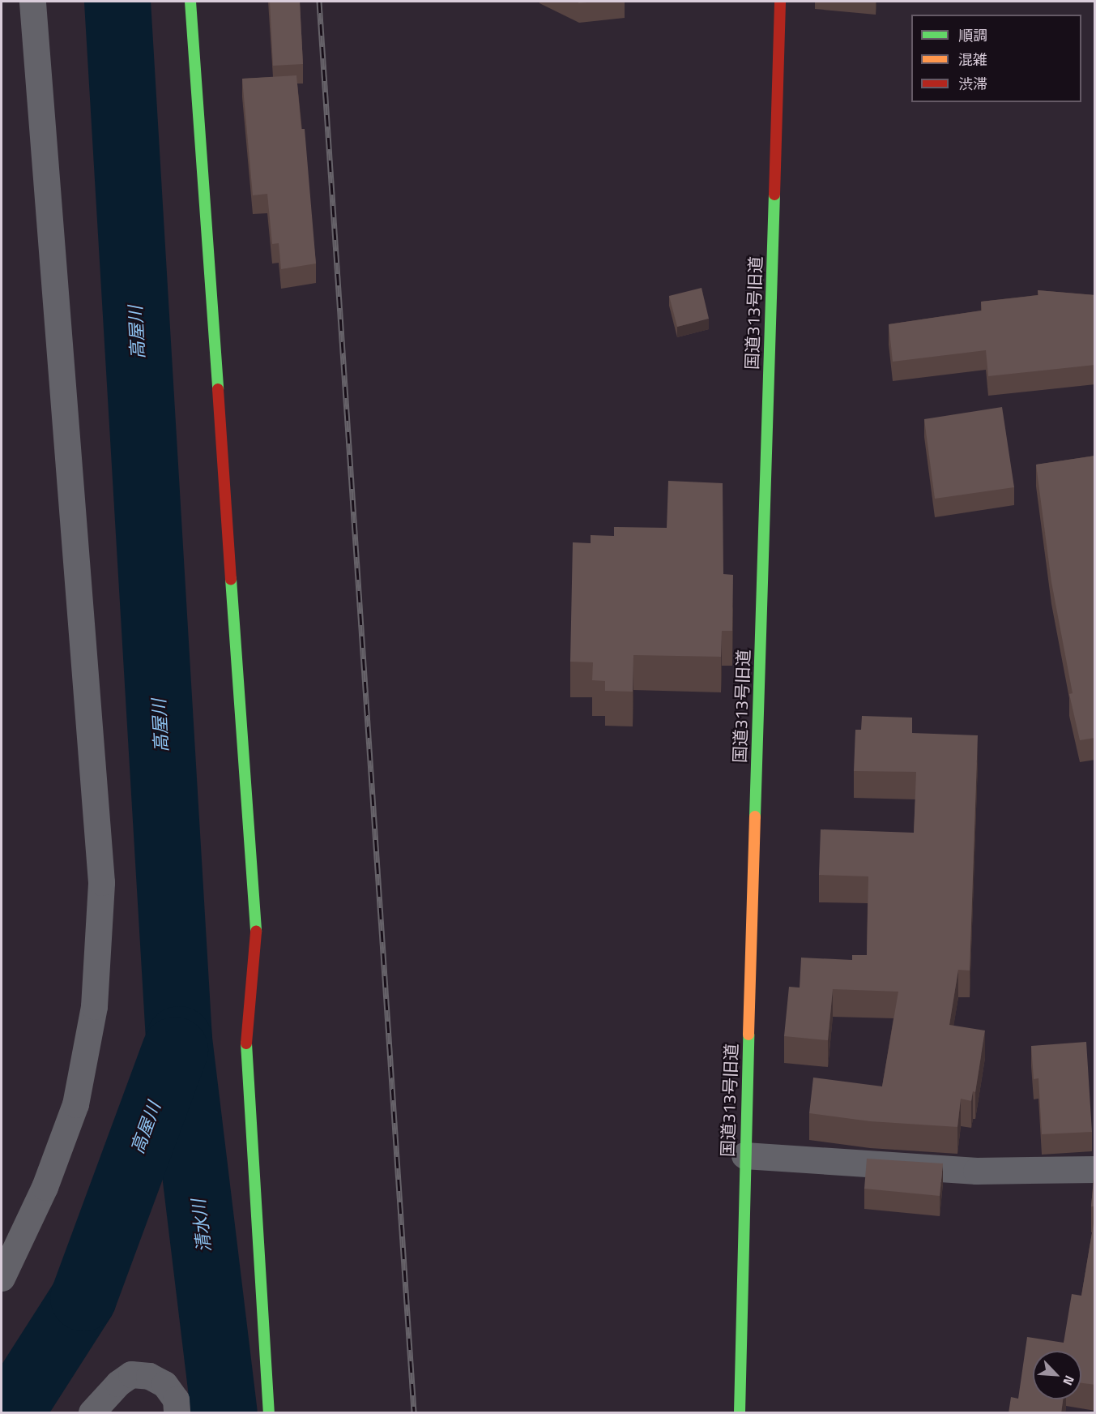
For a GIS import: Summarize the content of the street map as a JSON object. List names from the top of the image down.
{
  "streets": {
    "street": ["国道313号旧道"]
  },
  "water": ["高屋川", "清水川"],
  "legend": ["順調", "混雑", "渋滞"],
  "north": "bottom right"
}
